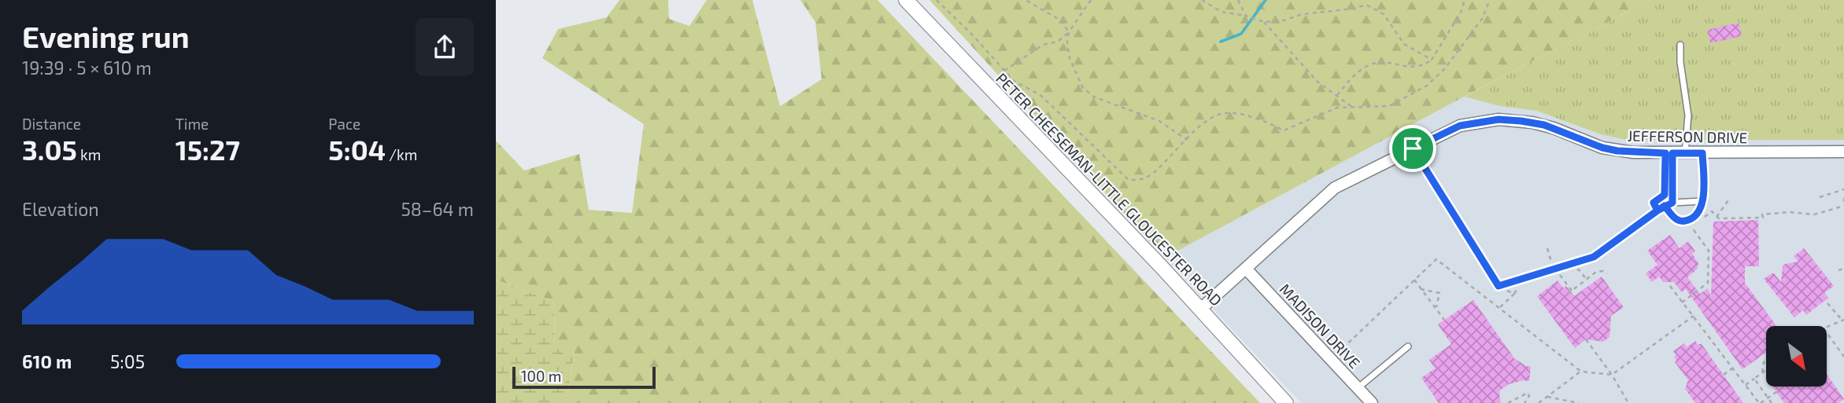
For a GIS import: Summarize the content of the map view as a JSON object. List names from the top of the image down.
{
  "streets": {
    "street": ["JEFFERSON DRIVE", "PETER CHEESEMAN-LITTLE GLOUCESTER ROAD", "MADISON DRIVE"]
  },
  "crossings": [
    ["JEFFERSON DRIVE", "PETER CHEESEMAN-LITTLE GLOUCESTER ROAD"],
    ["JEFFERSON DRIVE", "MADISON DRIVE"]
  ],
  "scale_bar": "100 m",
  "north": "bottom right",
  "page": {
    "heading": ["Evening run", "19:39 · 5 × 610 m"],
    "stats": [
      ["Distance", "3.05 km"],
      ["Time", "15:27"],
      ["Pace", "5:04 /km"]
    ],
    "chart": ["Elevation", "58–64 m"],
    "list": [
      {
        "name": "610 m",
        "note": "5:05"
      }
    ],
    "scale": "100 m"
  }
}
